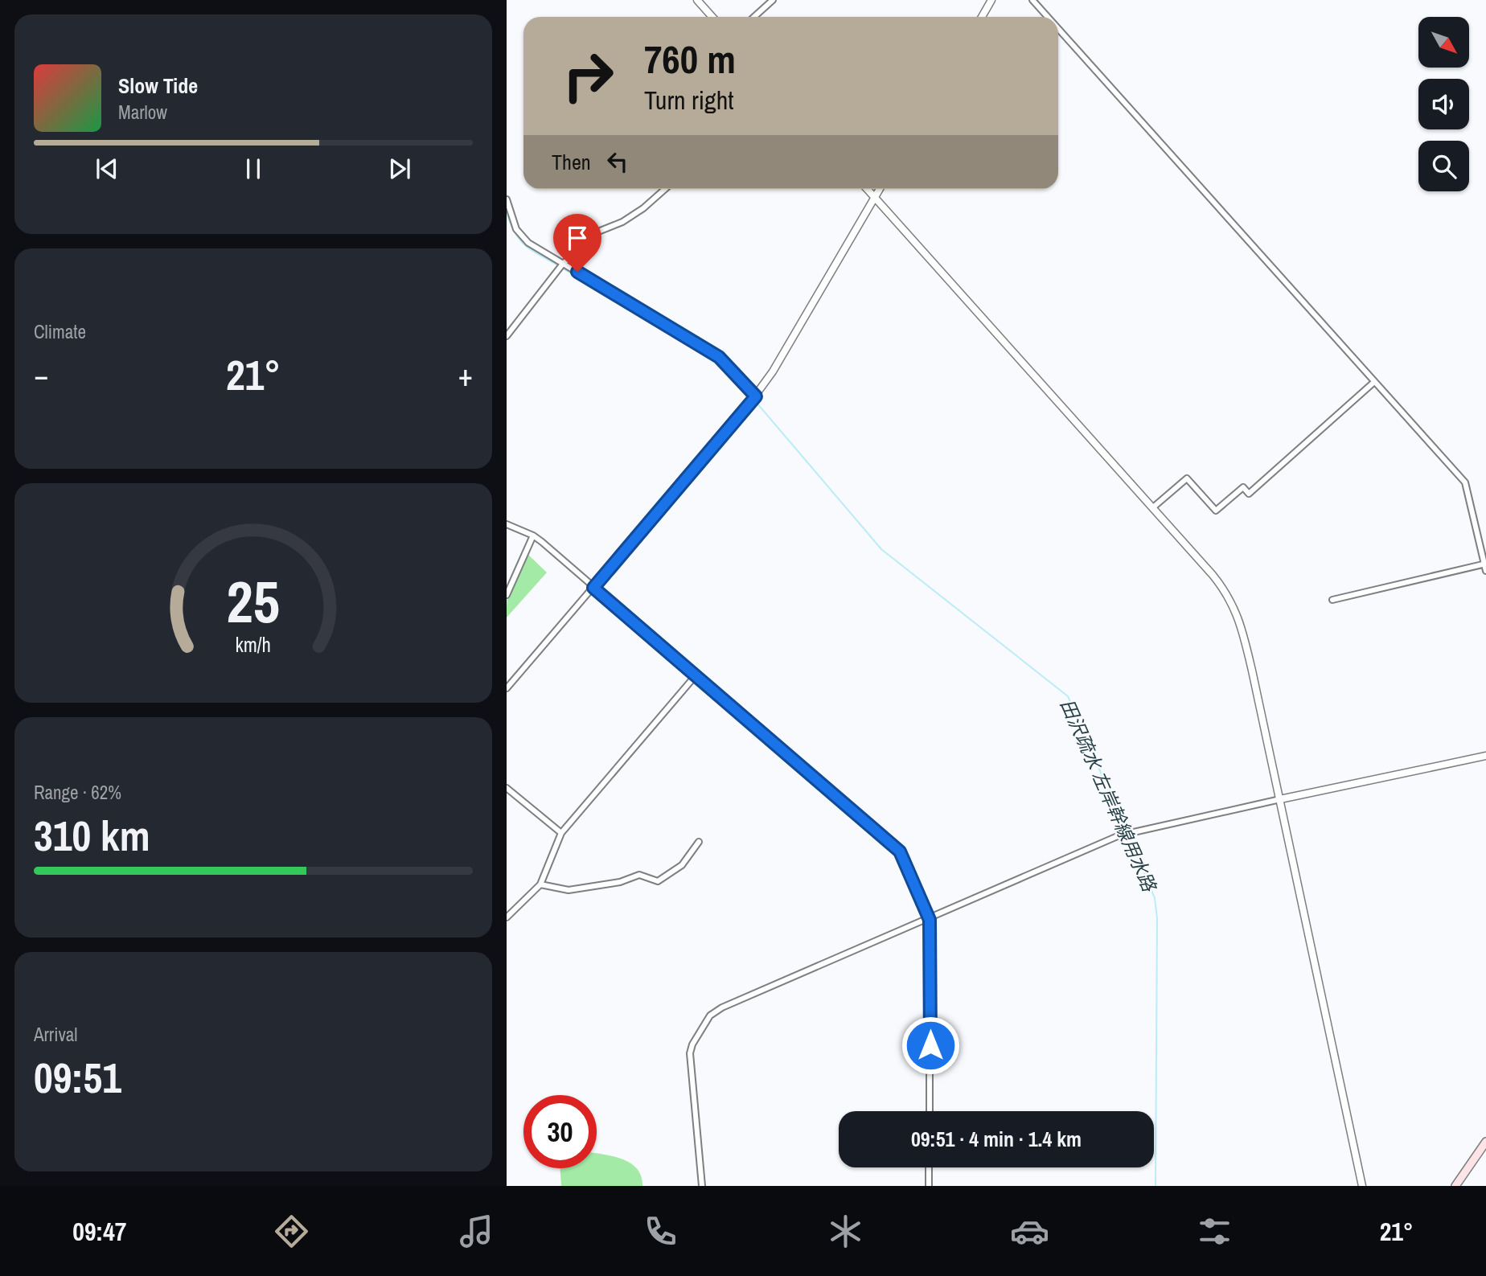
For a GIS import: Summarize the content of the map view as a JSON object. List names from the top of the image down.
{
  "water": ["田沢疏水 左岸幹線用水路"],
  "north": "bottom right",
  "page": {
    "turn": ["760 m", "Turn right"],
    "song": ["Slow Tide", "Marlow"],
    "then": "Then",
    "tile": [
      "Climate",
      ["Range · 62%", "310 km"],
      ["Arrival", "09:51"]
    ],
    "heat": ["−", "21°", "+"],
    "limit": "30",
    "trip": "09:51 · 4 min · 1.4 km",
    "tabs": ["09:47", "21°"],
    "gauge": ["25", "km/h"]
  }
}
